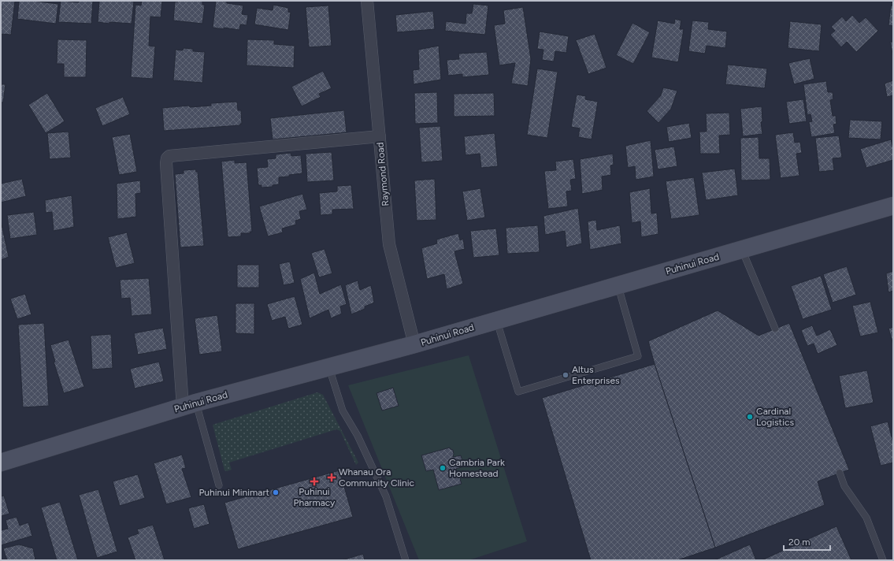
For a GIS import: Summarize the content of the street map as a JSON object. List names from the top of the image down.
{
  "streets": {
    "main road": ["Puhinui Road"],
    "street": ["Raymond Road"]
  },
  "crossings": [
    ["Raymond Road", "Puhinui Road"]
  ],
  "places": {
    "other": [
      "Altus Enterprises",
      "Cardinal Logistics",
      "Cambria Park Homestead",
      "Puhinui Minimart"
    ],
    "health": ["Whanau Ora Community Clinic", "Puhinui Pharmacy"]
  },
  "scale_bar": "20 m"
}
